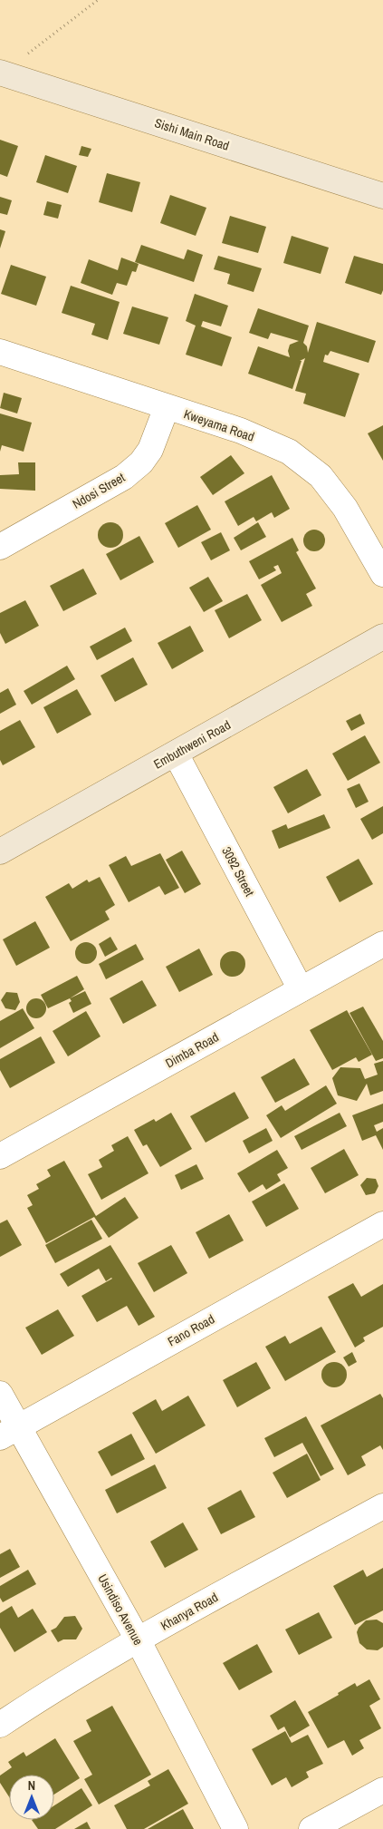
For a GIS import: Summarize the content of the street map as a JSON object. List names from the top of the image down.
{
  "streets": {
    "street": [
      "Sishi Main Road",
      "Kweyama Road",
      "Ndosi Street",
      "Embuthweni Road",
      "3092 Street",
      "Dimba Road",
      "Fano Road",
      "Usindiso Avenue",
      "Khanya Road"
    ]
  },
  "crossings": [
    ["Kweyama Road", "Ndosi Street"],
    ["Embuthweni Road", "3092 Street"],
    ["3092 Street", "Dimba Road"],
    ["Fano Road", "Usindiso Avenue"],
    ["Usindiso Avenue", "Khanya Road"]
  ],
  "north": "top"
}
